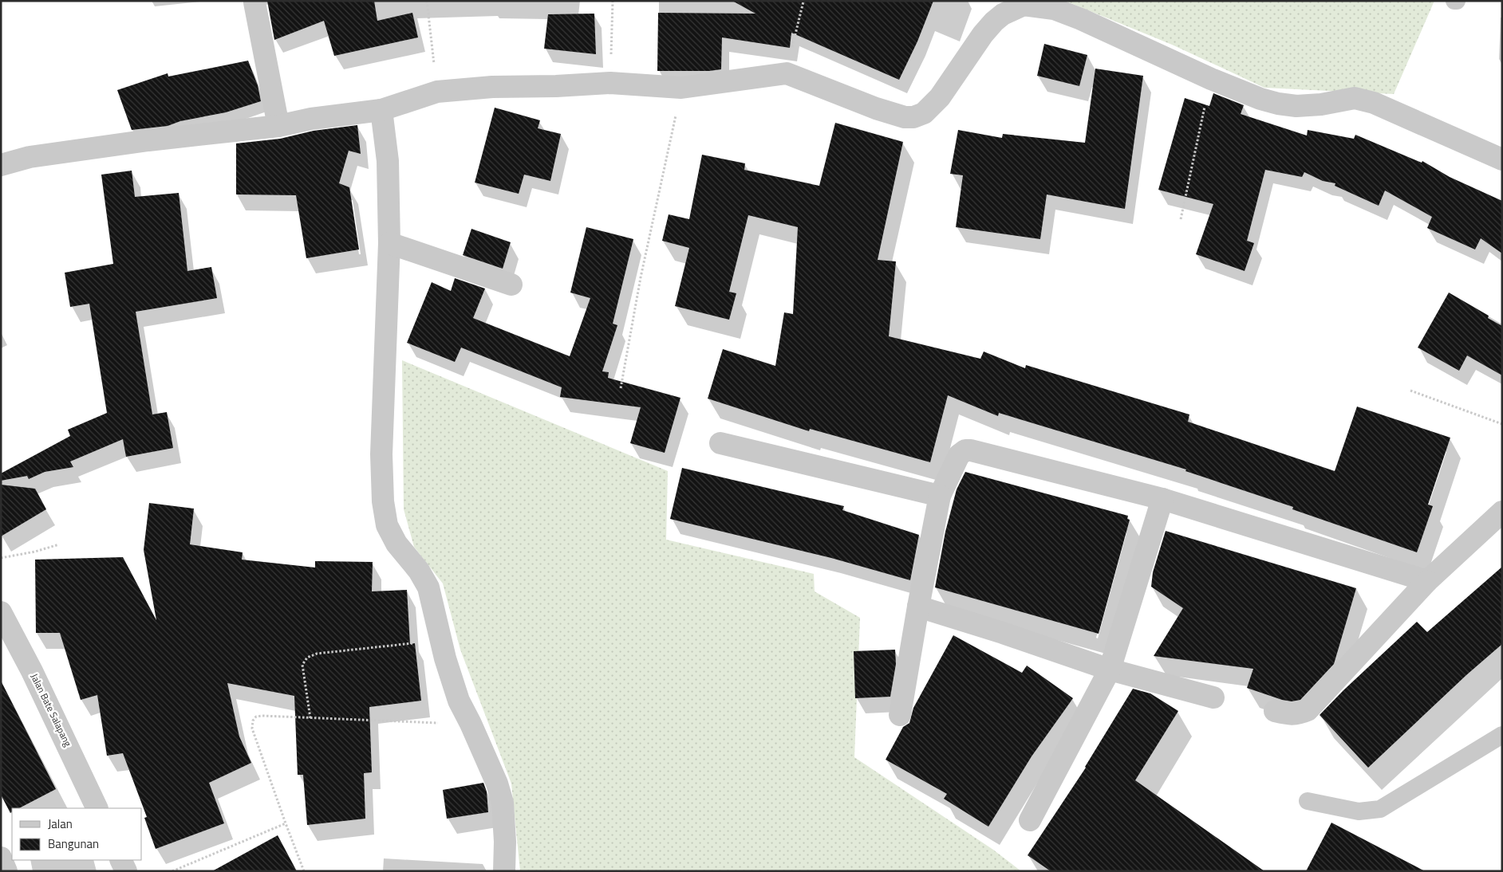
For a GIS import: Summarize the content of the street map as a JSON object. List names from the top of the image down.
{
  "streets": {
    "street": ["Jalan Bate Salapang"]
  },
  "legend": ["Jalan", "Bangunan"]
}
